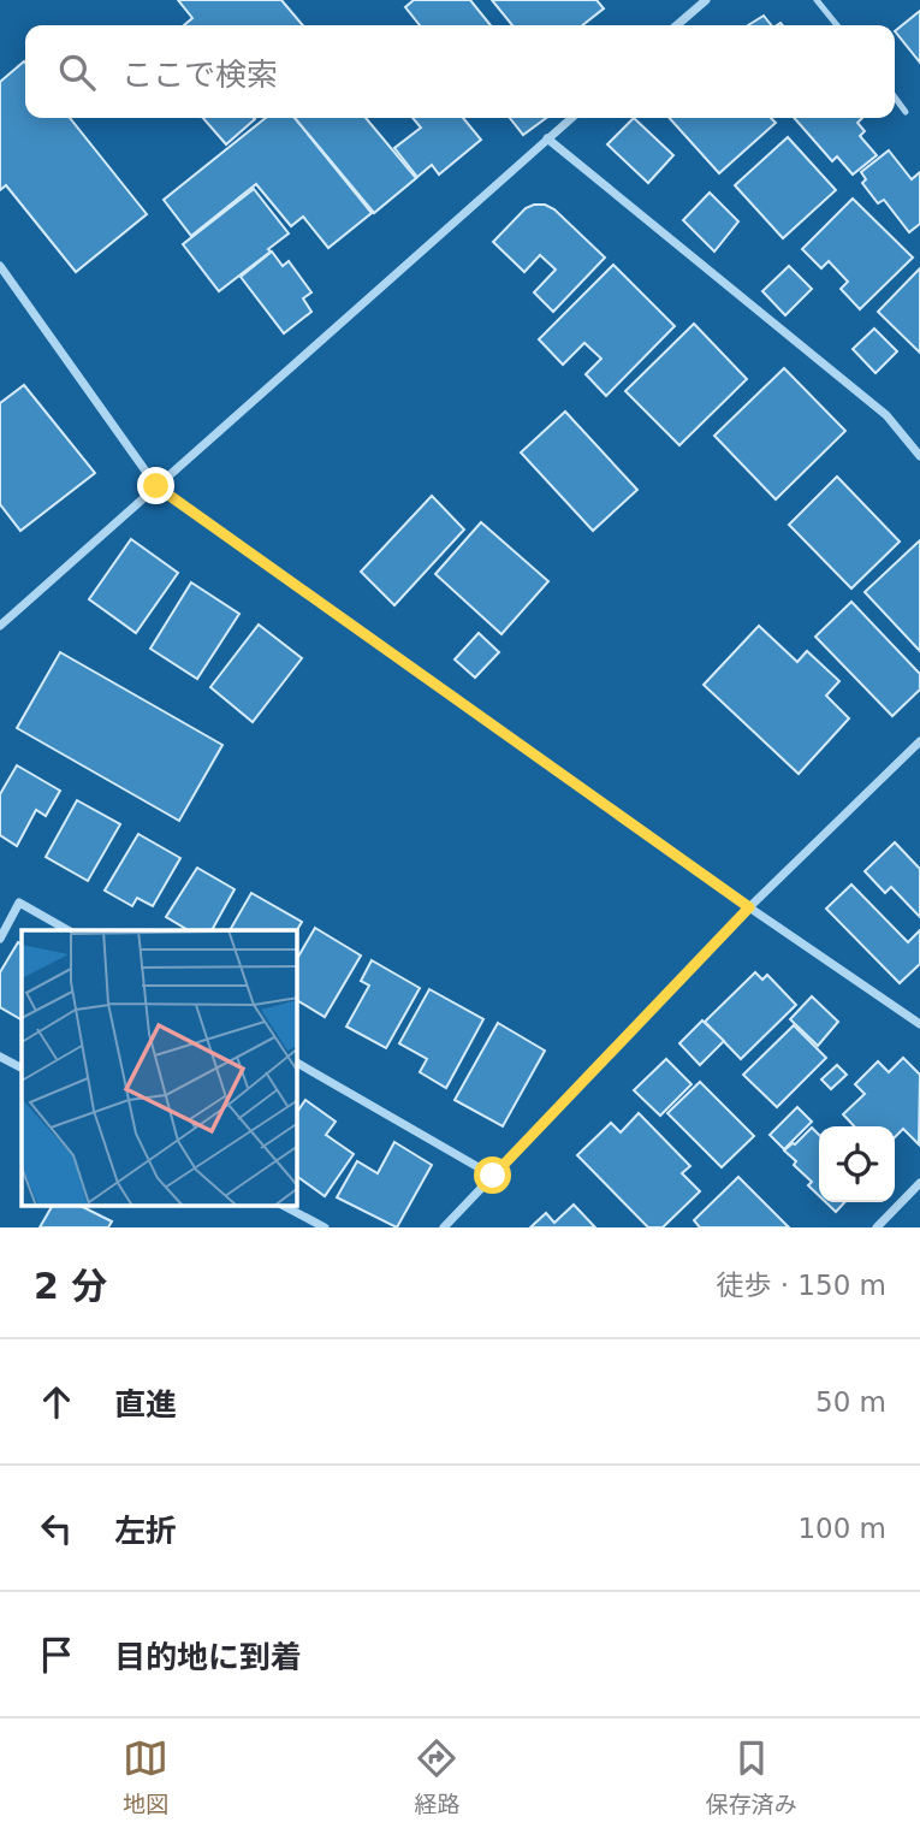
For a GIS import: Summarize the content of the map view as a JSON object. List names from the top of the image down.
{
  "page": {
    "search": "ここで検索",
    "heading": ["2 分", "徒歩 · 150 m"],
    "list": [
      ["直進", "50 m"],
      ["左折", "100 m"],
      "目的地に到着"
    ],
    "nav": ["地図", "経路", "保存済み"]
  }
}
